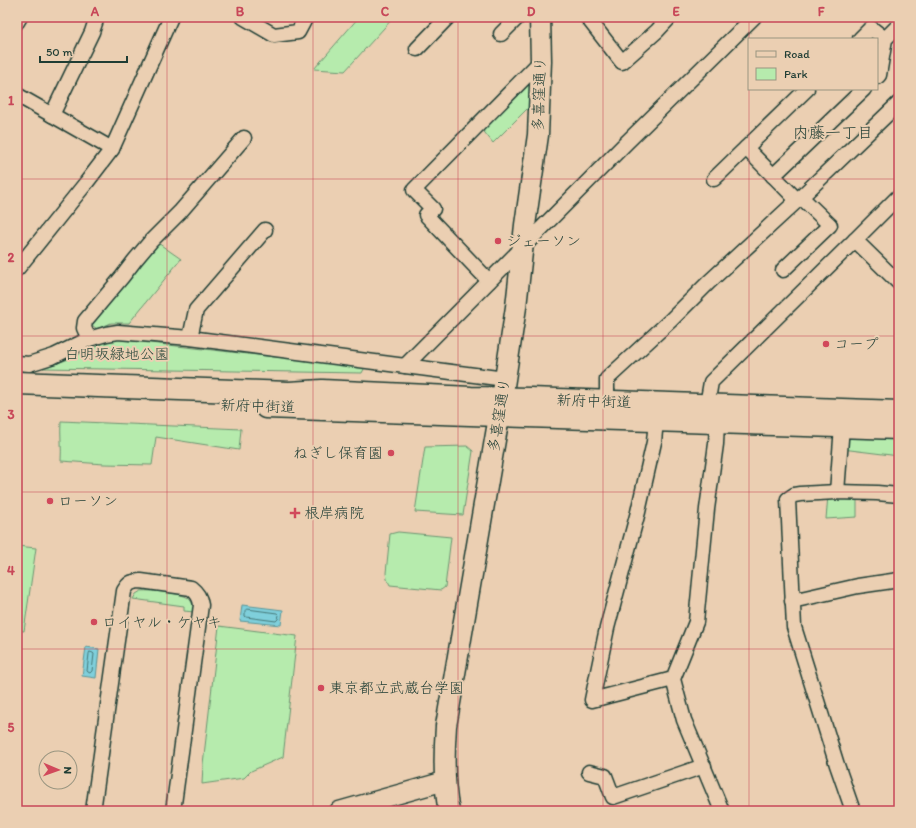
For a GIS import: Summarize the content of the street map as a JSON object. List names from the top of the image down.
{
  "streets": {
    "main road": ["多喜窪通り", "新府中街道"]
  },
  "crossings": [
    ["多喜窪通り", "新府中街道"]
  ],
  "districts": ["内藤一丁目"],
  "parks": ["白明坂緑地公園"],
  "places": {
    "other": [
      "ジェーソン",
      "コープ",
      "ねぎし保育園",
      "ローソン",
      "ロイヤル・ケヤキ",
      "東京都立武蔵台学園"
    ],
    "health": ["根岸病院"]
  },
  "legend": ["Road", "Park"],
  "scale_bar": "50 m",
  "north": "right",
  "grid": {
    "columns": [
      "A",
      "B",
      "C",
      "D",
      "E",
      "F"
    ],
    "rows": [
      "1",
      "2",
      "3",
      "4",
      "5"
    ]
  }
}
